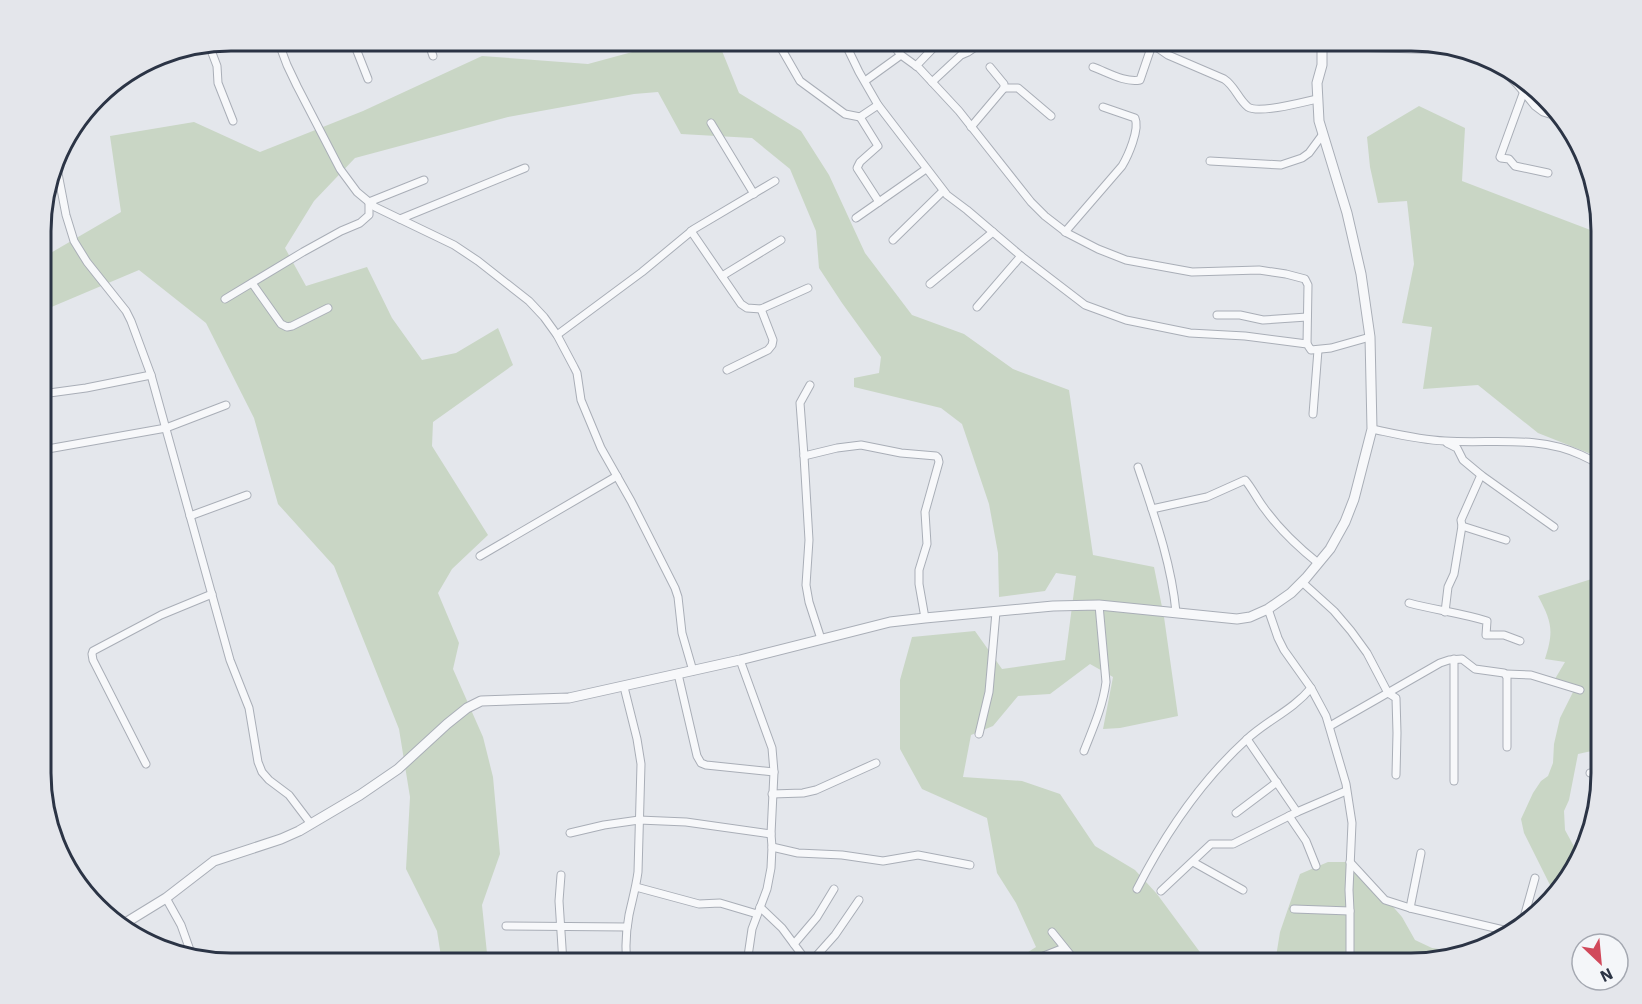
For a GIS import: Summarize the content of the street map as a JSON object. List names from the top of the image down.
{
  "north": "bottom right"
}
